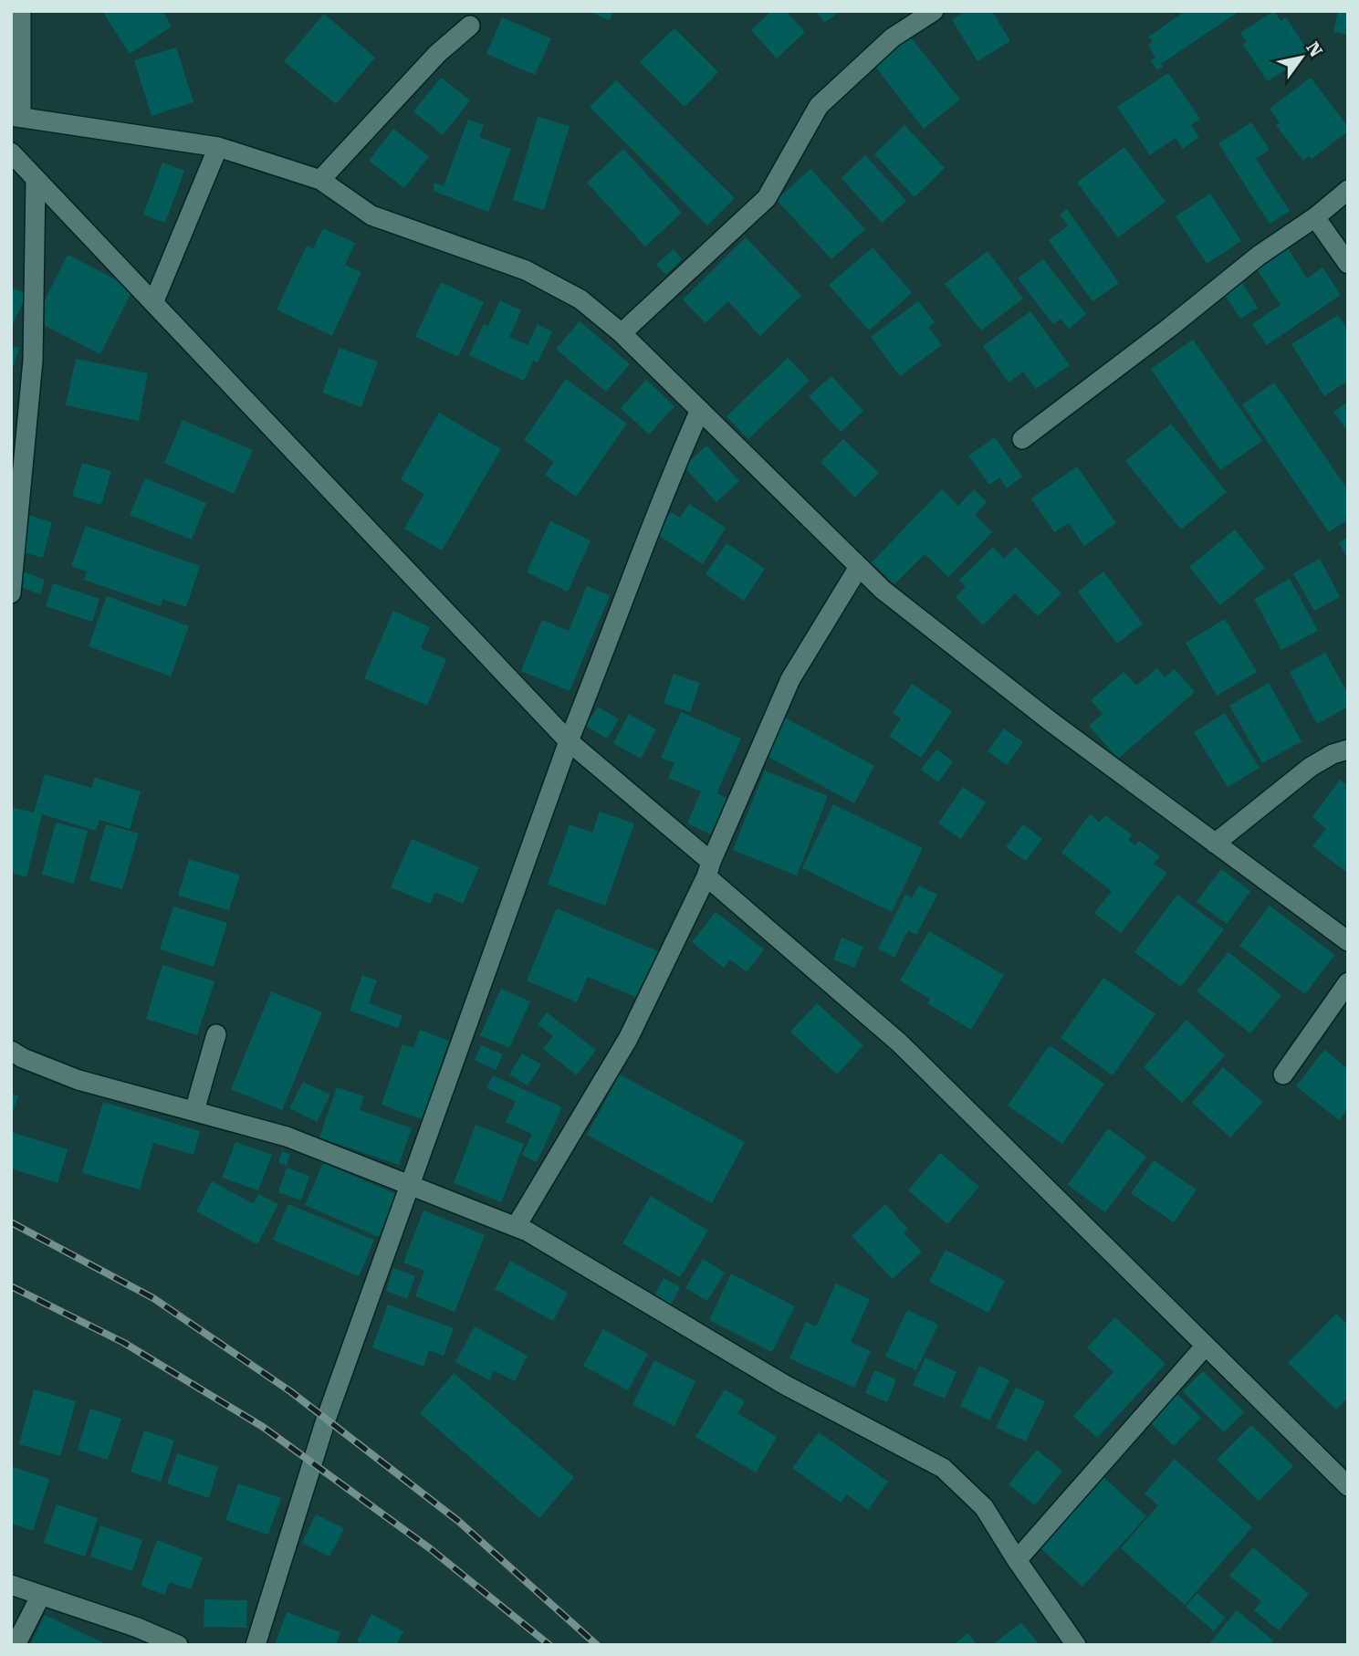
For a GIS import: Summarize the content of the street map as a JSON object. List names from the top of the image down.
{
  "north": "top right"
}
